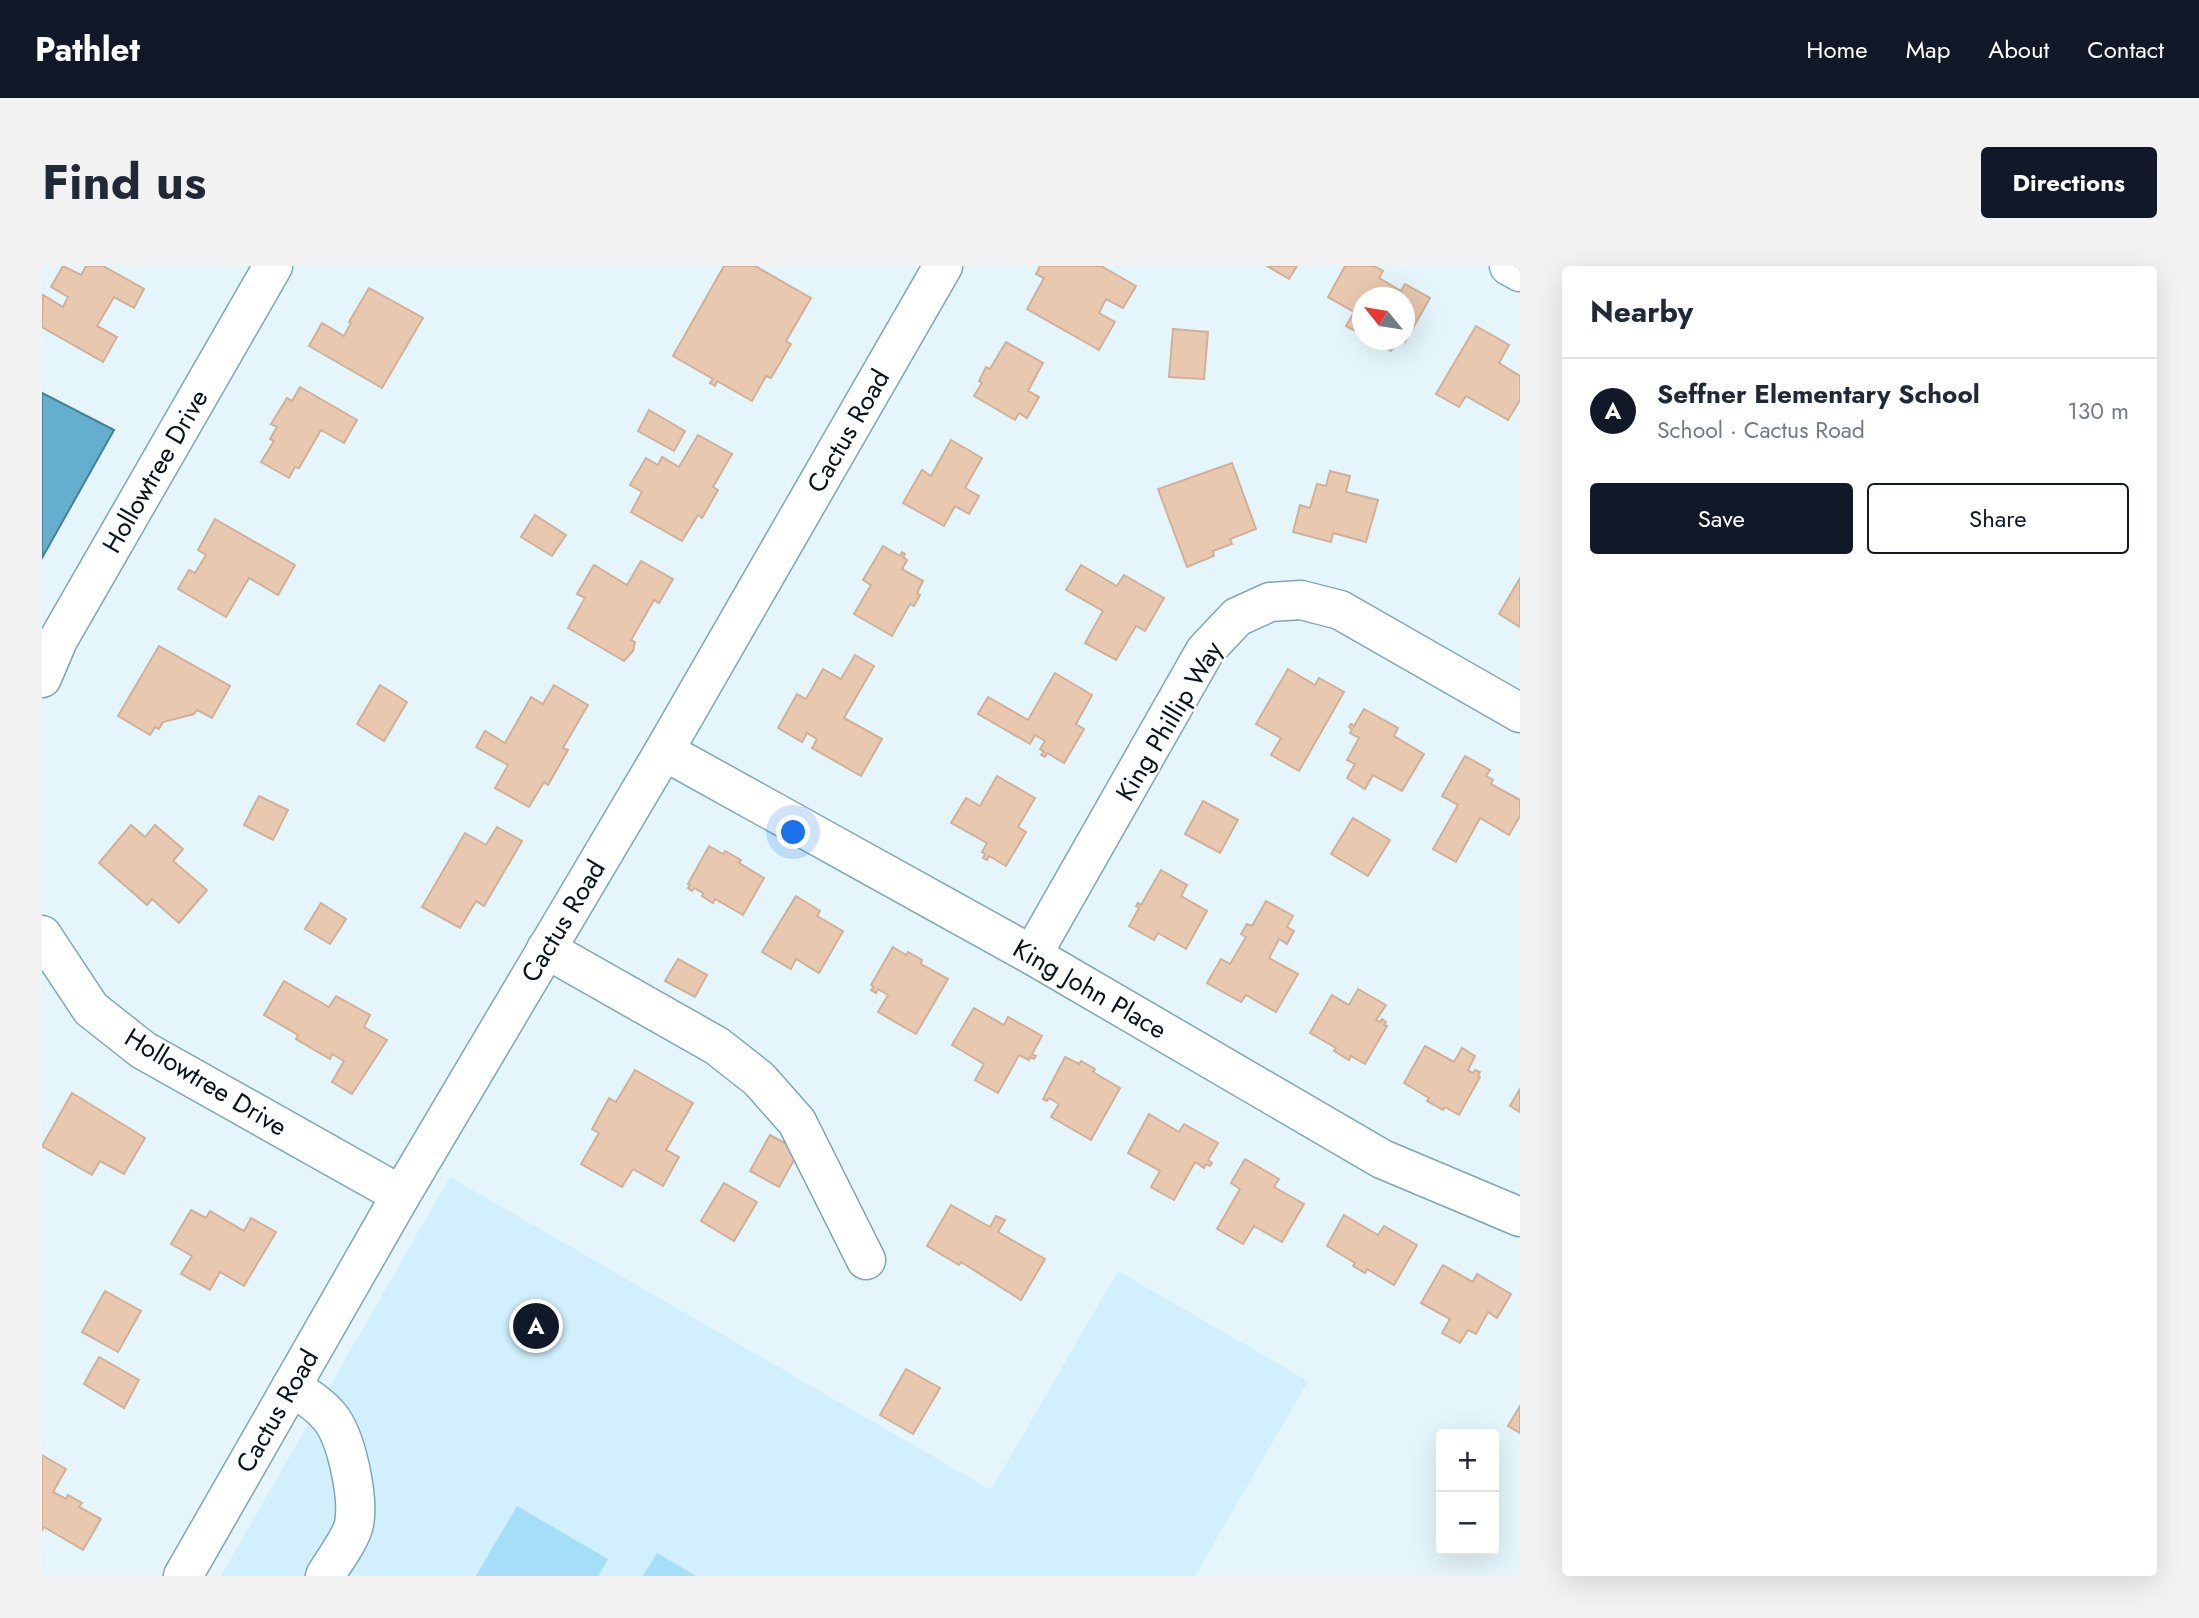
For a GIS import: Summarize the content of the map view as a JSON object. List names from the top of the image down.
{
  "streets": {
    "street": [
      "Cactus Road",
      "Hollowtree Drive",
      "King Phillip Way",
      "King John Place"
    ]
  },
  "crossings": [
    ["Cactus Road", "Hollowtree Drive"],
    ["Cactus Road", "King John Place"],
    ["King Phillip Way", "King John Place"]
  ],
  "north": "top left",
  "page": {
    "header": "Pathlet",
    "nav": [
      "Home",
      "Map",
      "About",
      "Contact"
    ],
    "title": "Find us",
    "buttons": [
      "Directions",
      ["Save", "Share"]
    ],
    "heading": "Nearby",
    "list": [
      {
        "mark": "A",
        "name": "Seffner Elementary School",
        "note": "School · Cactus Road",
        "value": "130 m"
      }
    ],
    "pins": "A",
    "map_buttons": ["+", "−"]
  }
}
